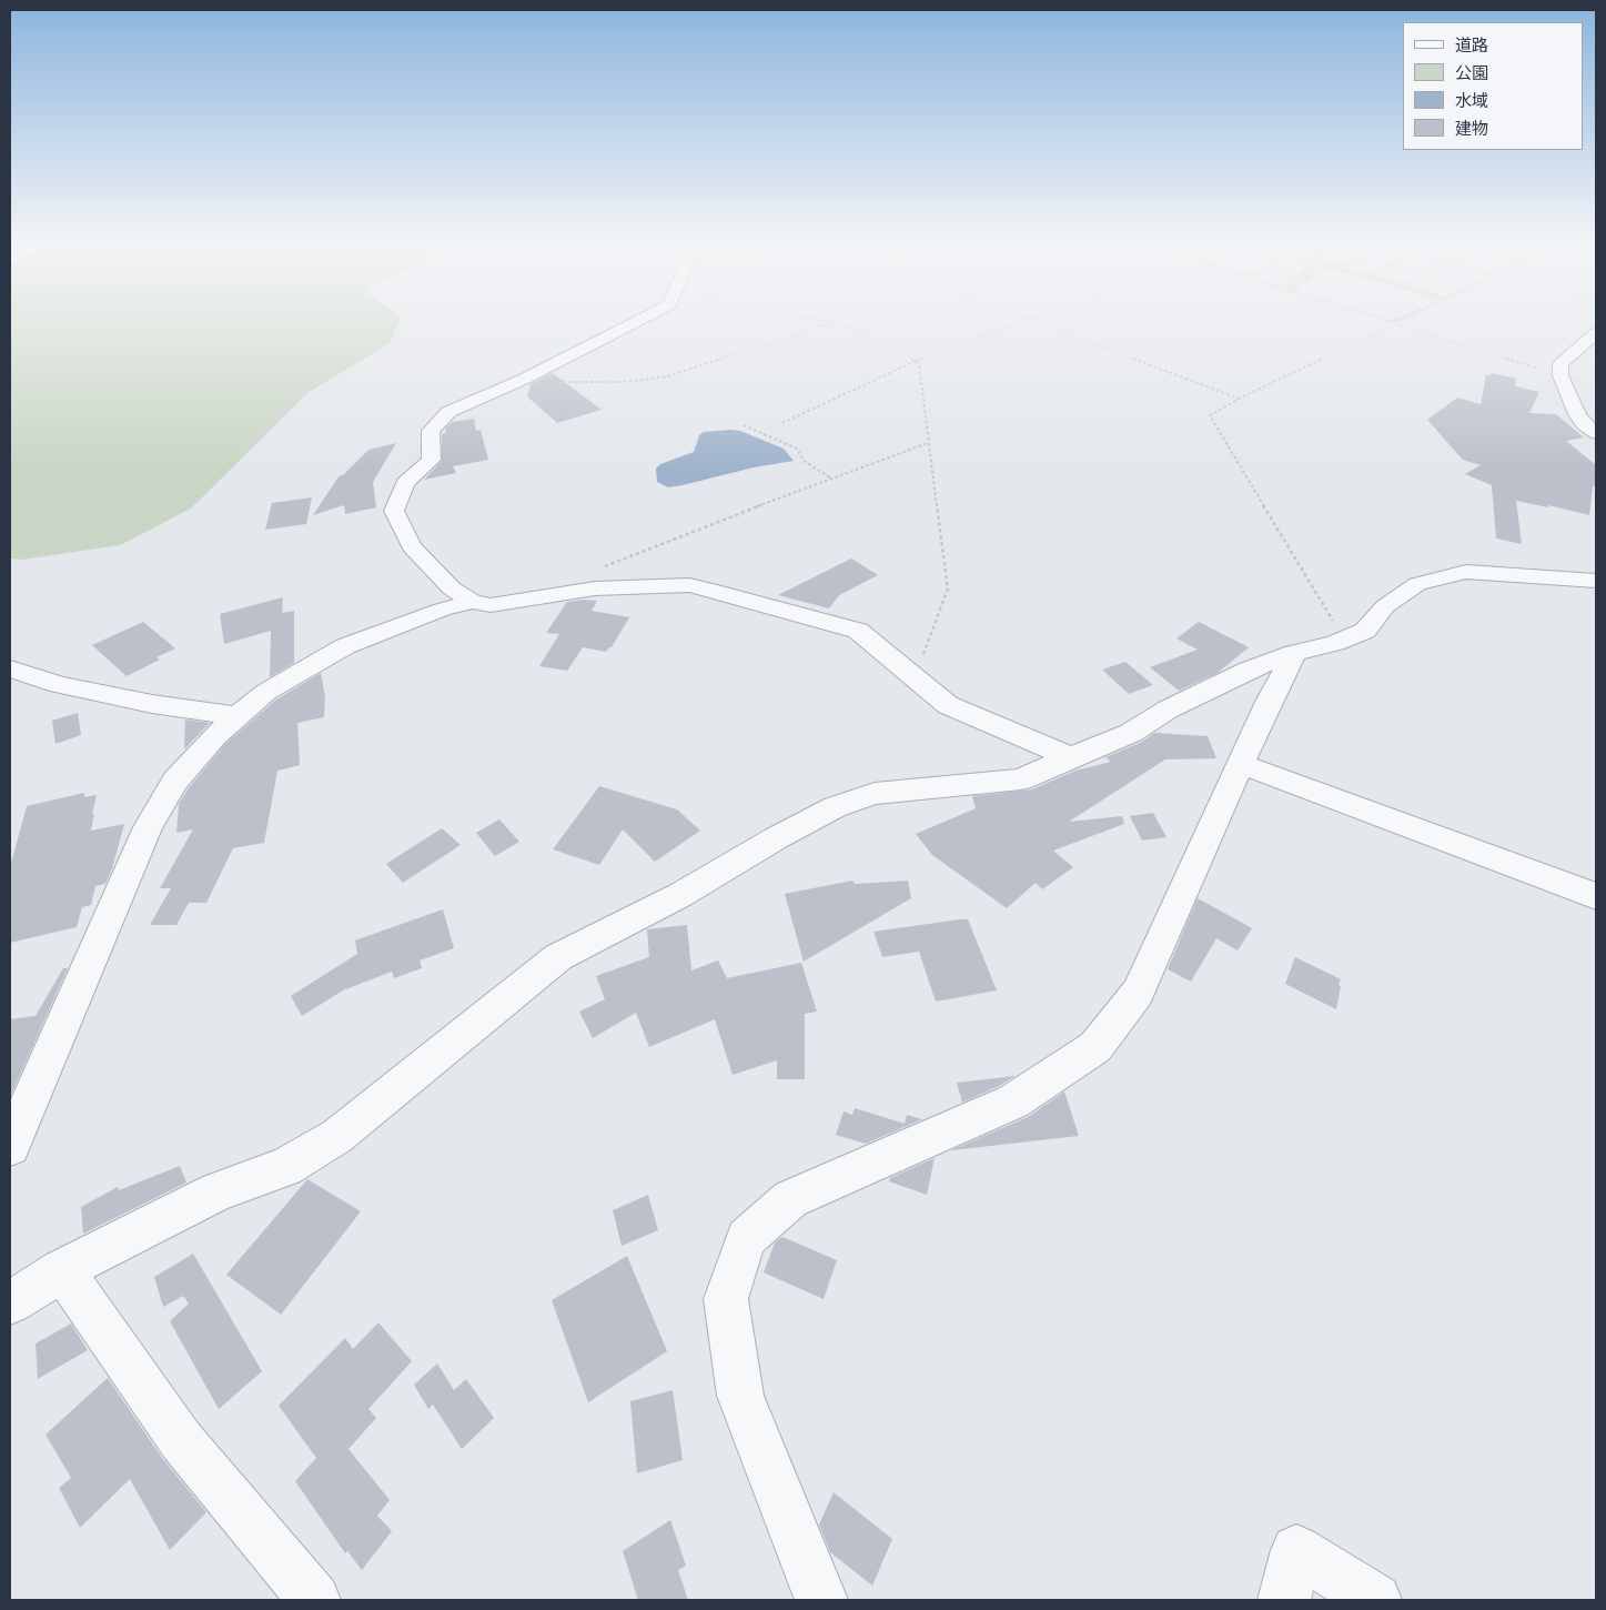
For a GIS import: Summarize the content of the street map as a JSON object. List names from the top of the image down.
{
  "legend": [
    "道路",
    "公園",
    "水域",
    "建物"
  ]
}
